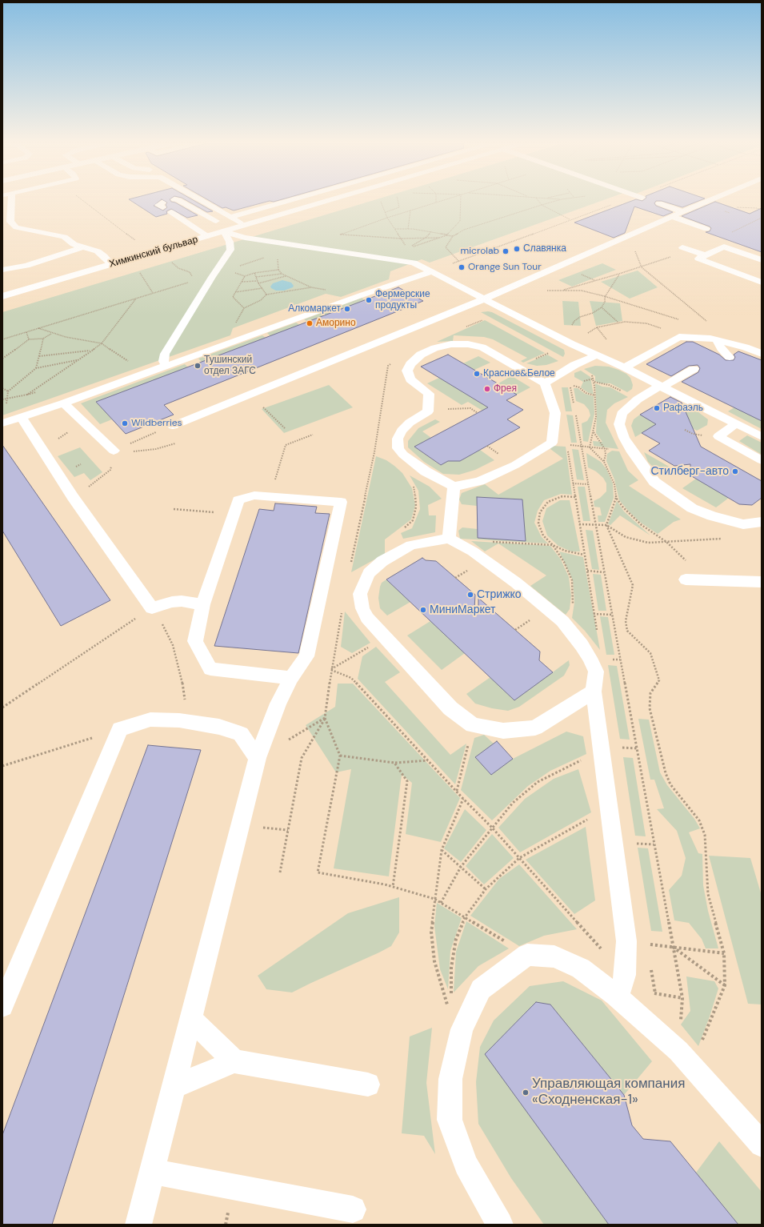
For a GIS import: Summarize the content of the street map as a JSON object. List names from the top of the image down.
{
  "streets": {
    "main road": ["Химкинский бульвар"]
  },
  "places": [
    "Славянка",
    "microlab",
    "Orange Sun Tour",
    "Фермерские продукты",
    "Алкомаркет",
    "Аморино",
    "Тушинский отдел ЗАГС",
    "Красное&Белое",
    "Фрея",
    "Рафаэль",
    "Wildberries",
    "Стилберг-авто",
    "Стрижко",
    "МиниМаркет",
    "Управляющая компания «Сходненская-1»"
  ]
}
